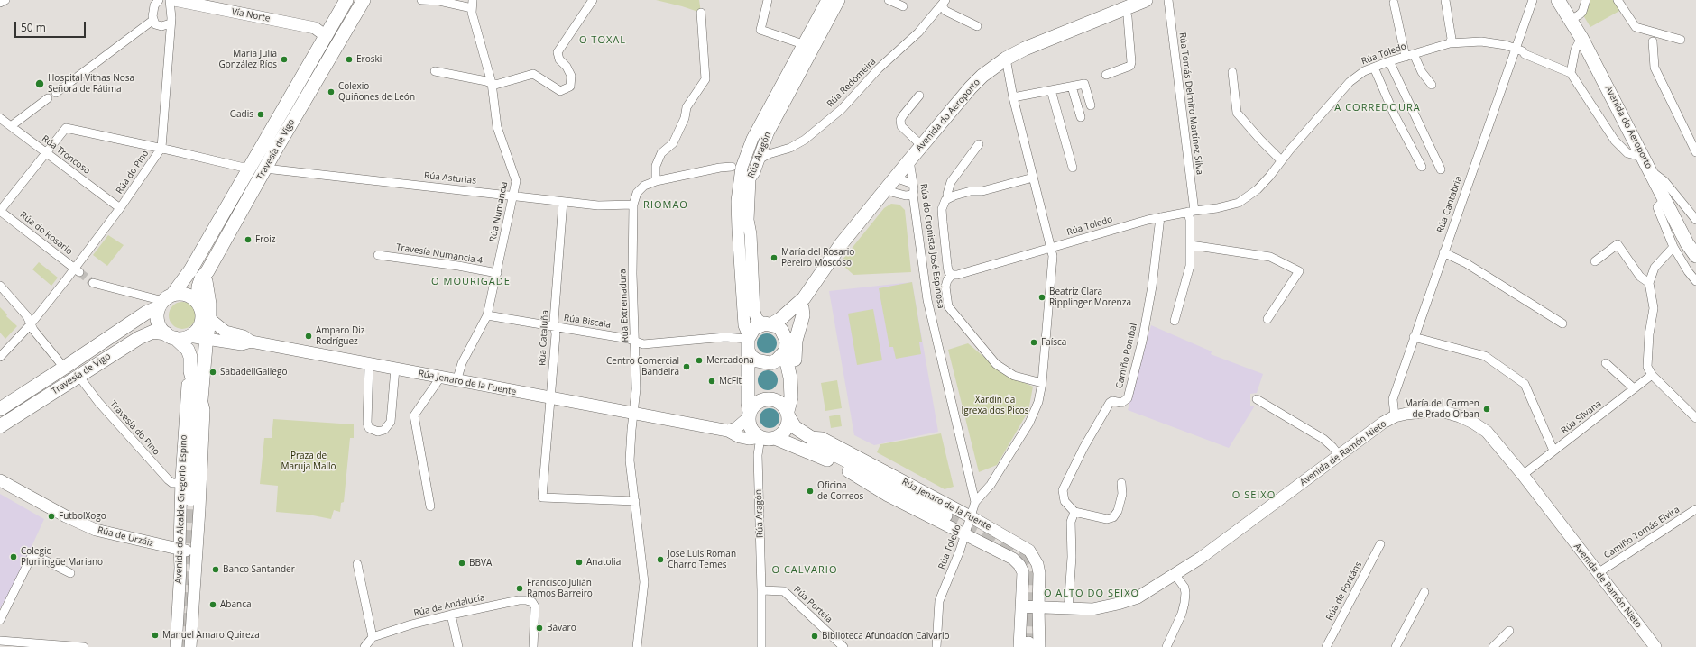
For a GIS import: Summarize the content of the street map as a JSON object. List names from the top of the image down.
{
  "streets": {
    "main road": [
      "Vía Norte",
      "Avenida do Aeroporto",
      "Travesía de Vigo",
      "Rúa Aragón",
      "Rúa Jenaro de la Fuente",
      "Avenida de Ramón Nieto",
      "Avenida do Alcalde Gregorio Espino",
      "Rúa de Urzáiz"
    ],
    "street": [
      "Rúa Toledo",
      "Rúa Redomeira",
      "Rúa Tomás Delmiro Martínez Silva",
      "Rúa Troncoso",
      "Rúa do Pino",
      "Rúa Asturias",
      "Rúa Cantabria",
      "Rúa Numancia",
      "Rúa do Rosario",
      "Rúa do Cronista José Espinosa",
      "Travesía Numancia 4",
      "Rúa Extremadura",
      "Rúa Biscaia",
      "Rúa Cataluña",
      "Camiño Pombal",
      "Rúa Silvana",
      "Travesía do Pino",
      "Camiño Tomás Elvira",
      "Rúa de Fontáns",
      "Rúa Portela",
      "Rúa de Andalucía"
    ]
  },
  "crossings": [
    ["Vía Norte", "Travesía de Vigo"],
    ["Rúa Toledo", "Rúa Tomás Delmiro Martínez Silva"],
    ["Rúa Toledo", "Rúa Cantabria"],
    ["Rúa Toledo", "Rúa do Cronista José Espinosa"],
    ["Rúa Toledo", "Camiño Pombal"],
    ["Rúa Toledo", "Rúa Jenaro de la Fuente"],
    ["Rúa Redomeira", "Rúa Aragón"],
    ["Avenida do Aeroporto", "Rúa Aragón"],
    ["Avenida do Aeroporto", "Rúa do Cronista José Espinosa"],
    ["Avenida do Aeroporto", "Rúa Biscaia"],
    ["Travesía de Vigo", "Rúa Asturias"],
    ["Travesía de Vigo", "Rúa Jenaro de la Fuente"],
    ["Travesía de Vigo", "Travesía do Pino"],
    ["Travesía de Vigo", "Avenida do Alcalde Gregorio Espino"],
    ["Rúa Troncoso", "Rúa do Pino"],
    ["Rúa Aragón", "Rúa Extremadura"],
    ["Rúa Aragón", "Rúa Biscaia"],
    ["Rúa Aragón", "Rúa Jenaro de la Fuente"],
    ["Rúa Aragón", "Rúa Portela"],
    ["Rúa do Pino", "Rúa do Rosario"],
    ["Rúa Asturias", "Rúa Numancia"],
    ["Rúa Asturias", "Rúa Extremadura"],
    ["Rúa Asturias", "Rúa Cataluña"],
    ["Rúa Cantabria", "Avenida de Ramón Nieto"],
    ["Rúa Numancia", "Travesía Numancia 4"],
    ["Rúa Numancia", "Rúa Biscaia"],
    ["Rúa Numancia", "Rúa Jenaro de la Fuente"],
    ["Rúa Extremadura", "Rúa Biscaia"],
    ["Rúa Extremadura", "Rúa Cataluña"],
    ["Rúa Extremadura", "Rúa Jenaro de la Fuente"],
    ["Rúa Biscaia", "Rúa Cataluña"],
    ["Rúa Cataluña", "Rúa Jenaro de la Fuente"],
    ["Rúa Jenaro de la Fuente", "Avenida de Ramón Nieto"],
    ["Rúa Jenaro de la Fuente", "Avenida do Alcalde Gregorio Espino"],
    ["Rúa Silvana", "Avenida de Ramón Nieto"],
    ["Travesía do Pino", "Avenida do Alcalde Gregorio Espino"],
    ["Avenida de Ramón Nieto", "Camiño Tomás Elvira"],
    ["Avenida do Alcalde Gregorio Espino", "Rúa de Urzáiz"]
  ],
  "districts": [
    "O TOXAL",
    "A CORREDOURA",
    "RIOMAO",
    "O MOURIGADE",
    "O SEIXO",
    "O CALVARIO",
    "O ALTO DO SEIXO"
  ],
  "parks": ["Xardín da Igrexa dos Picos", "Praza de Maruja Mallo"],
  "places": [
    "María Julia González Ríos",
    "Eroski",
    "Hospital Vithas Nosa Señora de Fátima",
    "Colexio Quiñones de León",
    "Gadis",
    "Froiz",
    "María del Rosario Pereiro Moscoso",
    "Beatriz Clara Ripplinger Morenza",
    "Amparo Diz Rodríguez",
    "Faísca",
    "Mercadona",
    "Centro Comercial Bandeira",
    "SabadellGallego",
    "McFit",
    "María del Carmen de Prado Orban",
    "Oficina de Correos",
    "FutbolXogo",
    "Colegio Plurilingüe Mariano",
    "Jose Luis Roman Charro Temes",
    "Anatolia",
    "BBVA",
    "Banco Santander",
    "Francisco Julián Ramos Barreiro",
    "Abanca",
    "Bávaro",
    "Manuel Amaro Quireza",
    "Biblioteca Afundacíon Calvario"
  ],
  "scale_bar": "50 m"
}
